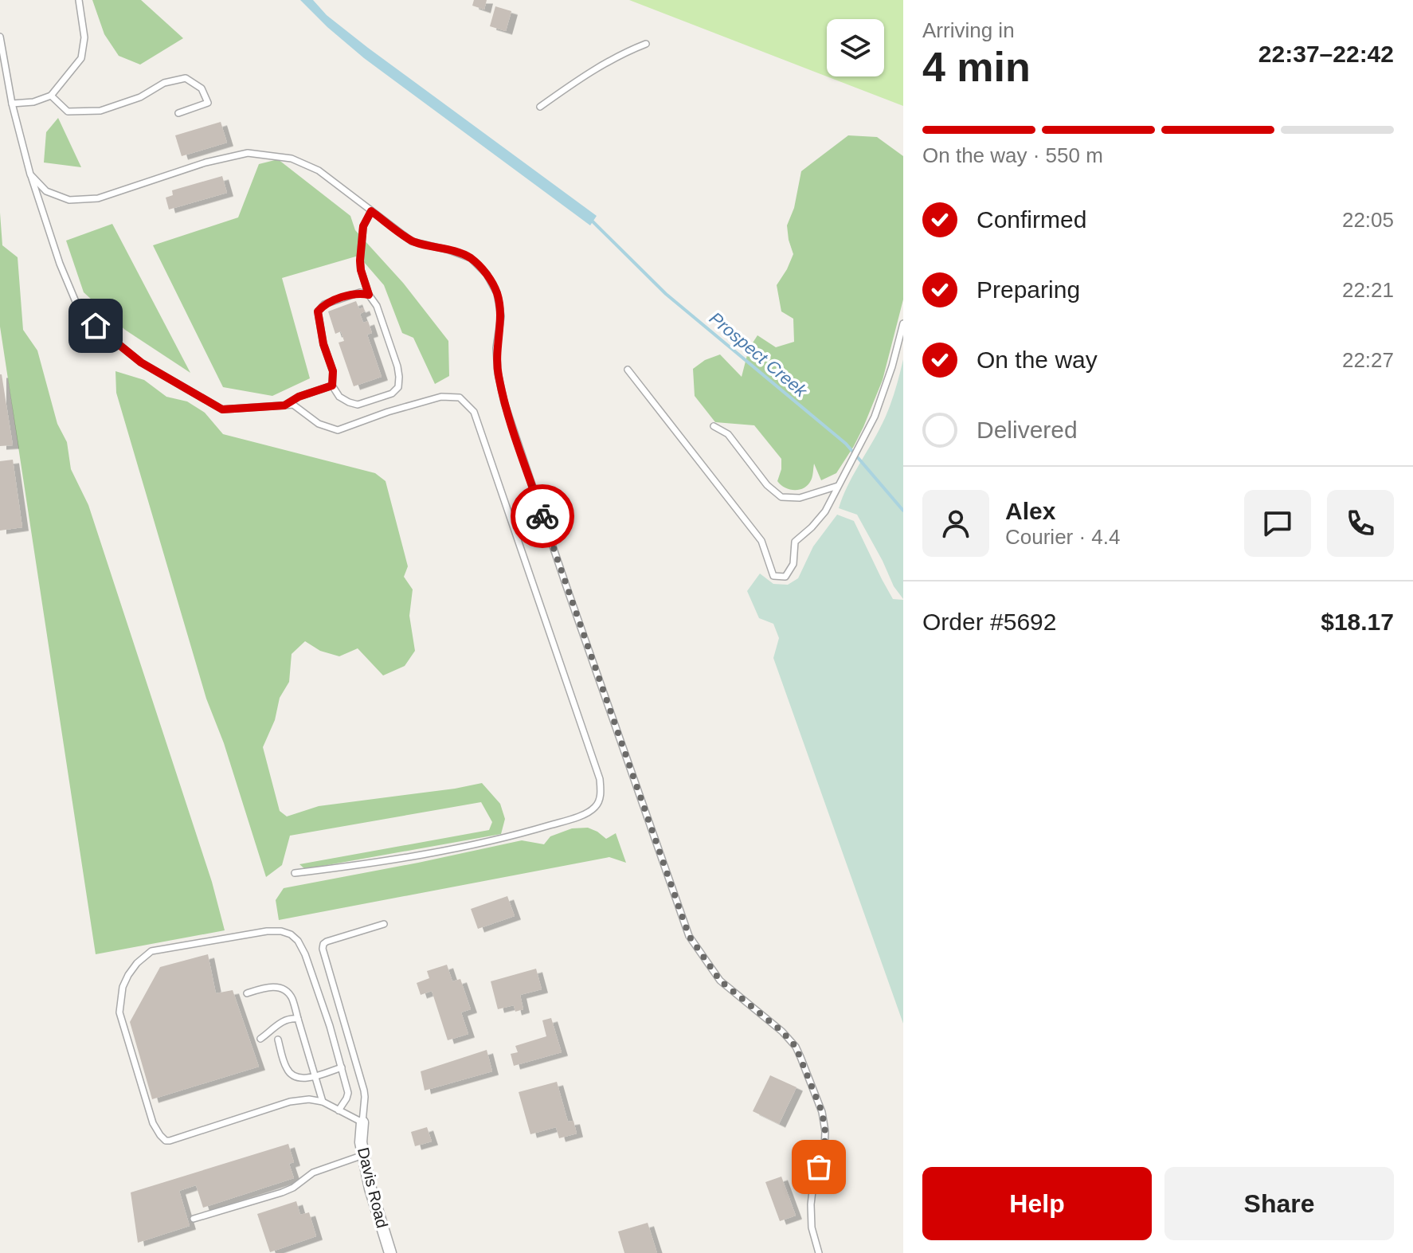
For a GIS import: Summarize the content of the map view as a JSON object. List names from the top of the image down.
{
  "streets": {
    "street": ["Davis Road"]
  },
  "water": ["Prospect Creek"],
  "page": {
    "heading": ["4 min", "Arriving in", "22:37–22:42"],
    "panel": [
      "Alex",
      "Courier · 4.4",
      "Order #5692",
      "$18.17"
    ],
    "bar": "On the way · 550 m",
    "list": [
      ["Confirmed", "22:05"],
      ["Preparing", "22:21"],
      ["On the way", "22:27"],
      "Delivered"
    ],
    "buttons": ["Help", "Share"]
  }
}
